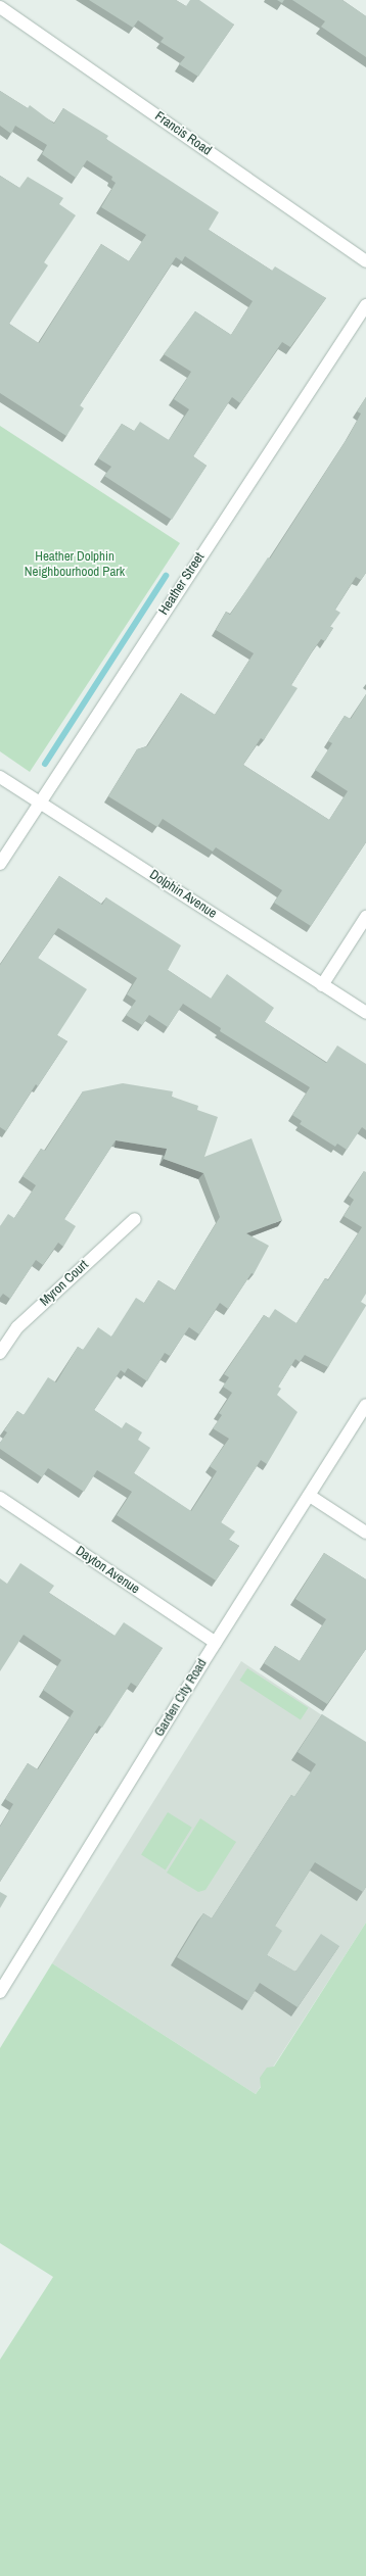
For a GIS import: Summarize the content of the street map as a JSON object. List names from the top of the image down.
{
  "streets": {
    "street": [
      "Francis Road",
      "Heather Street",
      "Dolphin Avenue",
      "Myron Court",
      "Dayton Avenue",
      "Garden City Road"
    ]
  },
  "crossings": [
    ["Heather Street", "Dolphin Avenue"],
    ["Dayton Avenue", "Garden City Road"]
  ],
  "parks": ["Heather Dolphin Neighbourhood Park"]
}
